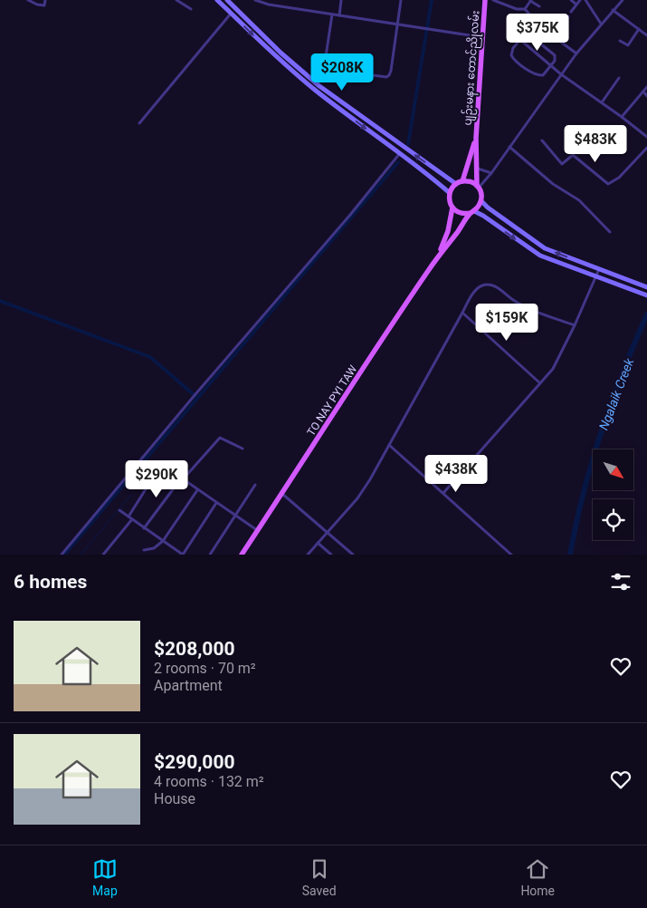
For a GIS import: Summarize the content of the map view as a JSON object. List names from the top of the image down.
{
  "streets": {
    "main road": ["ပျဉ်းမနား တောင်ညိုလမ်း", "TO NAY PYI TAW"]
  },
  "water": ["Ngalaik Creek"],
  "north": "bottom right",
  "page": {
    "price": [
      "$375K",
      "$208K",
      "$483K",
      "$159K",
      "$438K",
      "$290K"
    ],
    "heading": "6 homes",
    "list": [
      {
        "name": "$208,000",
        "note": "2 rooms · 70 m² · Apartment"
      },
      {
        "name": "$290,000",
        "note": "4 rooms · 132 m² · House"
      }
    ],
    "tabs": ["Map", "Saved", "Home"]
  }
}
